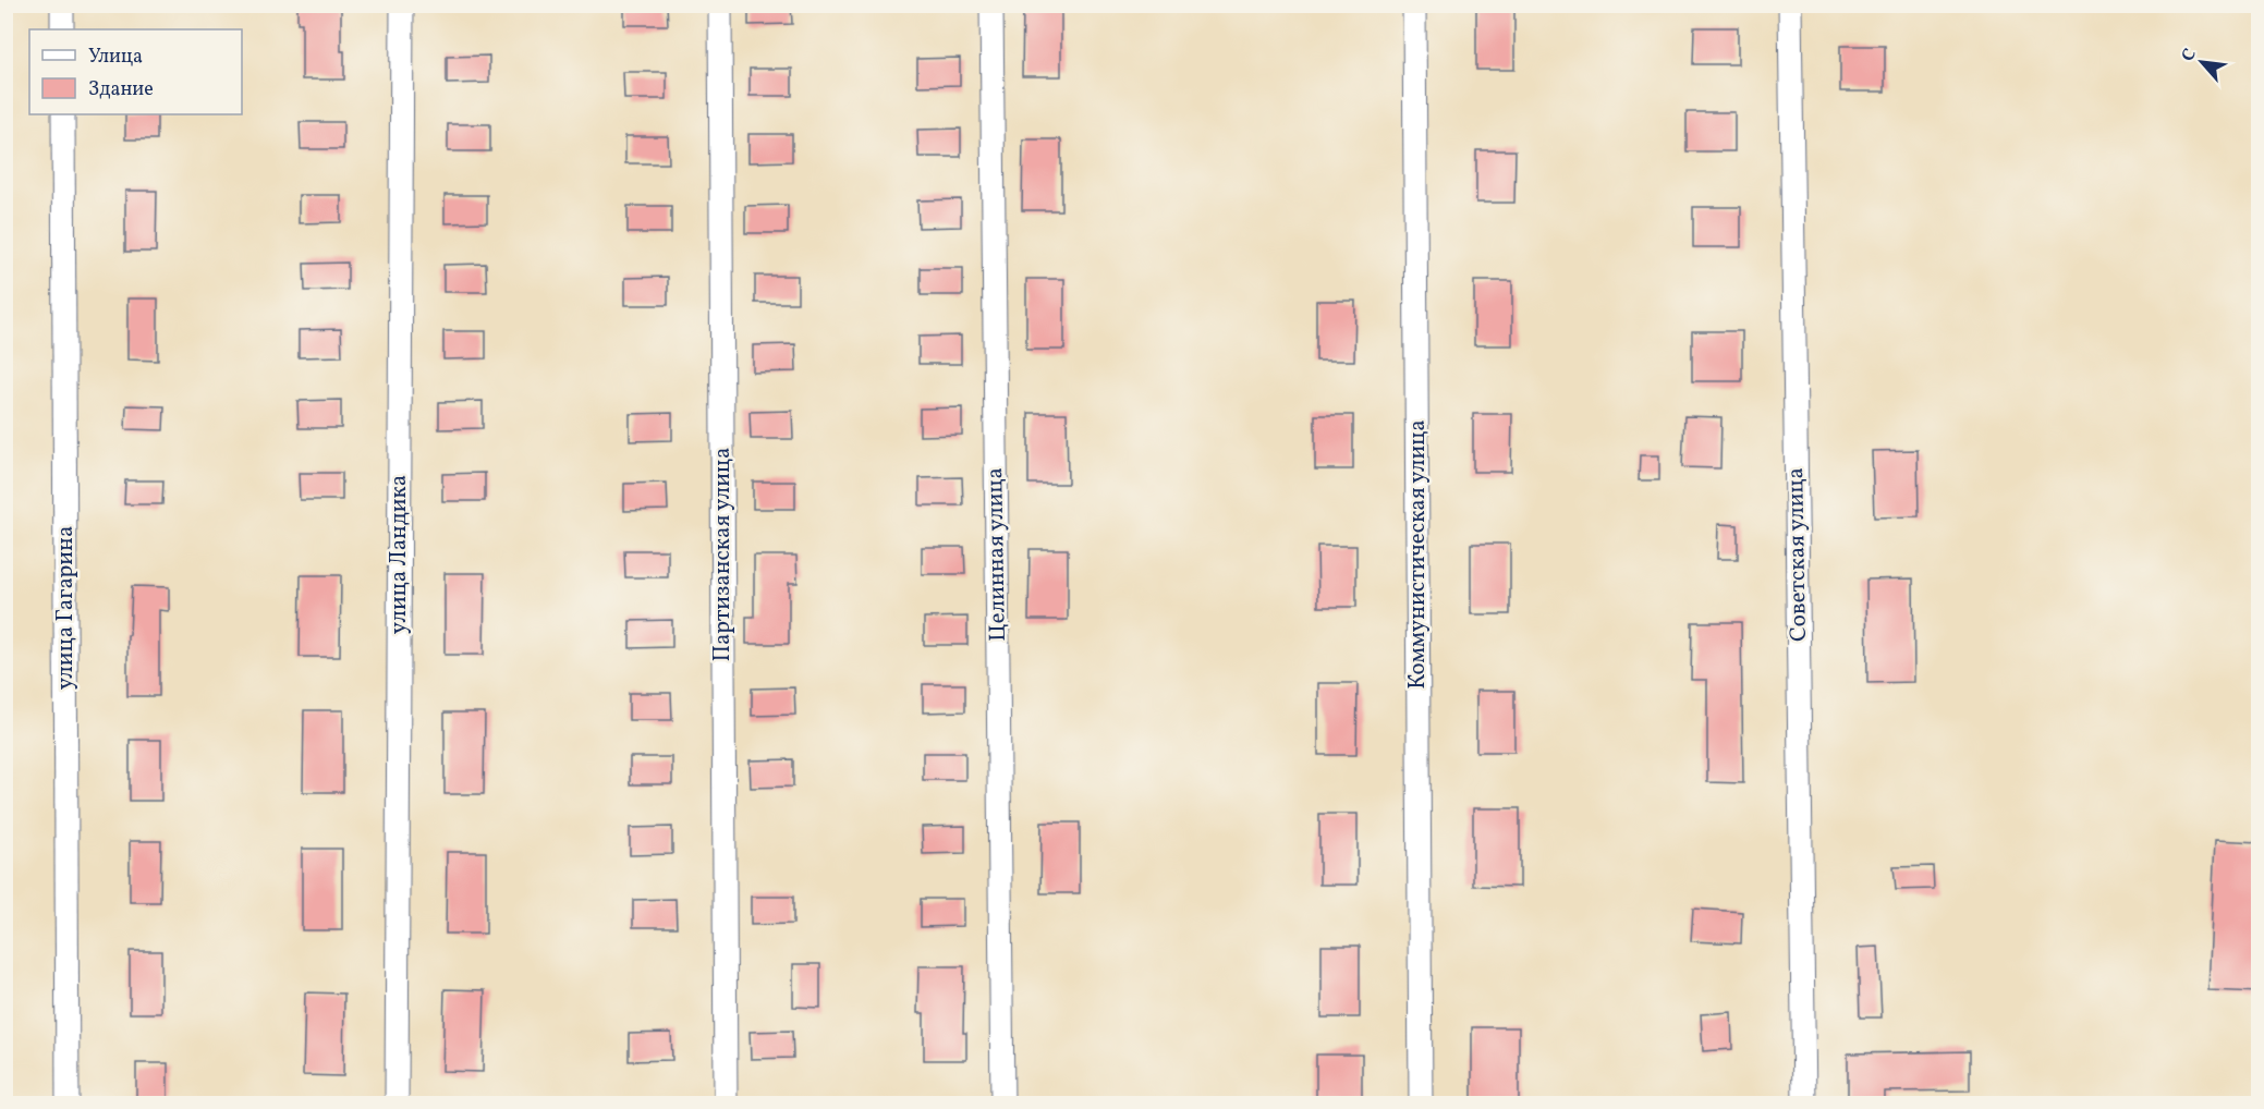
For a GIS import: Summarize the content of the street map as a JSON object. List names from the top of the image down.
{
  "streets": {
    "street": [
      "улица Ландика",
      "Партизанская улица",
      "Целинная улица",
      "Коммунистическая улица",
      "Советская улица",
      "улица Гагарина"
    ]
  },
  "legend": ["Улица", "Здание"],
  "north": "top left"
}
